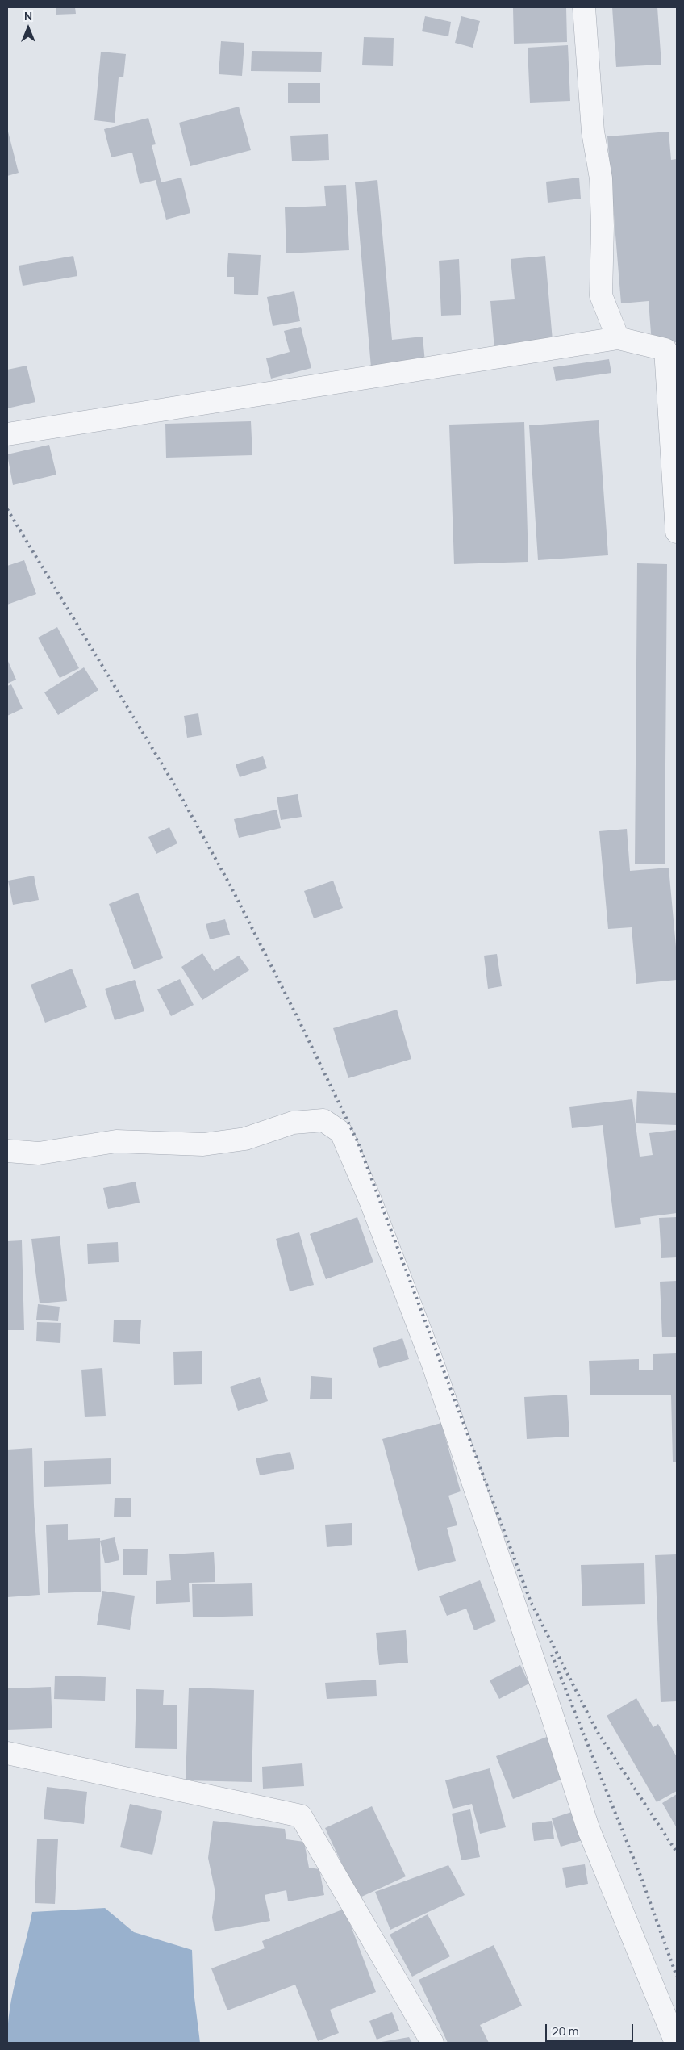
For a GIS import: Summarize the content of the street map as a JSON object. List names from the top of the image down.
{
  "scale_bar": "20 m",
  "north": "top"
}
